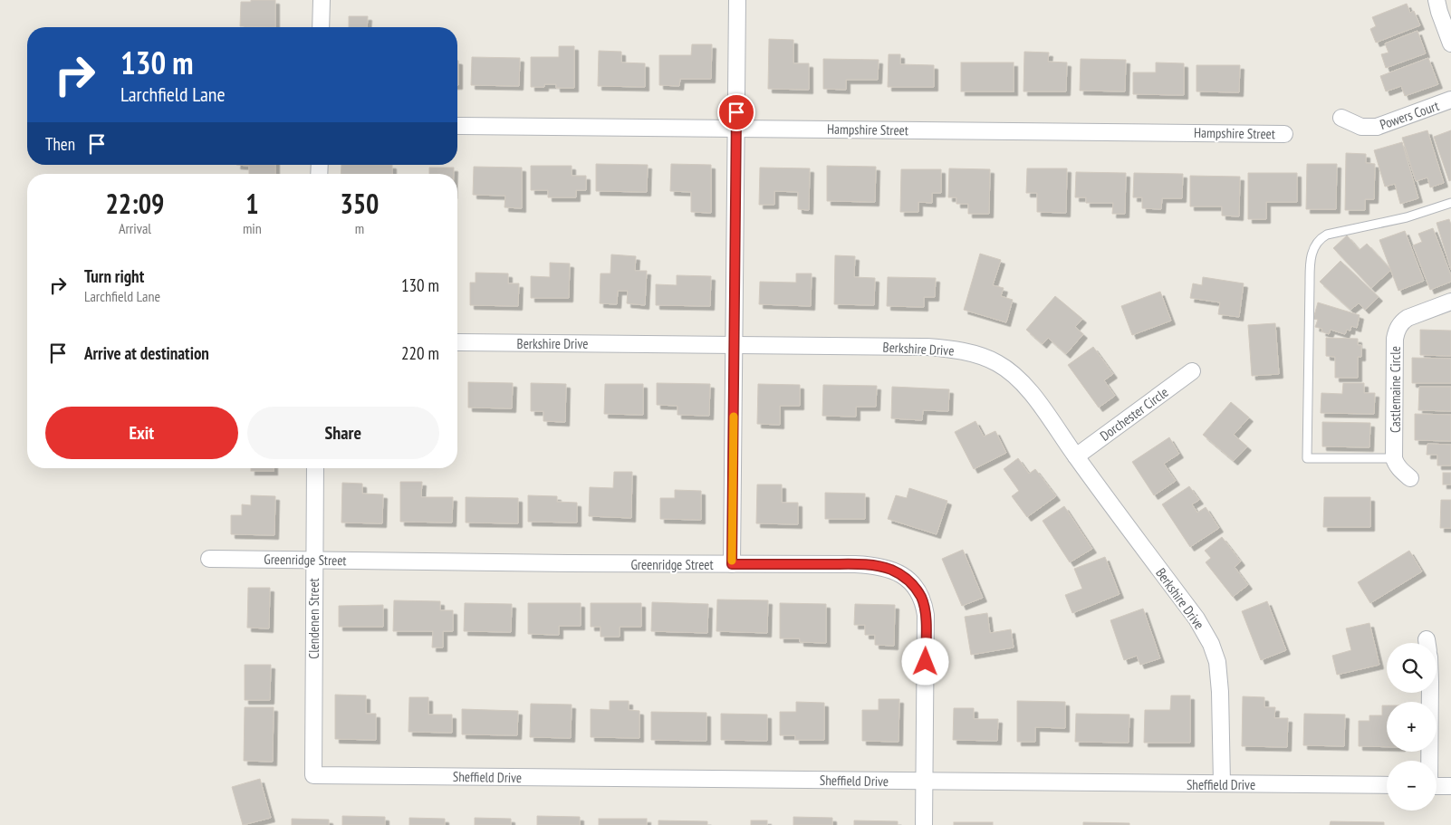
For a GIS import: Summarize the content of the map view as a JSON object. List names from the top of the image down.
{
  "streets": {
    "street": [
      "Powers Court",
      "Hampshire Street",
      "Berkshire Drive",
      "Castlemaine Circle",
      "Dorchester Circle",
      "Greenridge Street",
      "Clendenen Street",
      "Sheffield Drive"
    ]
  },
  "crossings": [
    ["Berkshire Drive", "Dorchester Circle"],
    ["Berkshire Drive", "Sheffield Drive"],
    ["Greenridge Street", "Clendenen Street"],
    ["Greenridge Street", "Sheffield Drive"],
    ["Clendenen Street", "Sheffield Drive"]
  ],
  "page": {
    "turn": ["130 m", "Larchfield Lane"],
    "then": "Then",
    "eta": [
      "22:09",
      "Arrival",
      "1",
      "min",
      "350",
      "m"
    ],
    "list": [
      {
        "name": "Turn right",
        "note": "Larchfield Lane",
        "value": "130 m"
      },
      {
        "name": "Arrive at destination",
        "value": "220 m"
      }
    ],
    "buttons": ["Exit", "Share"],
    "map_buttons": ["+", "−"]
  }
}
